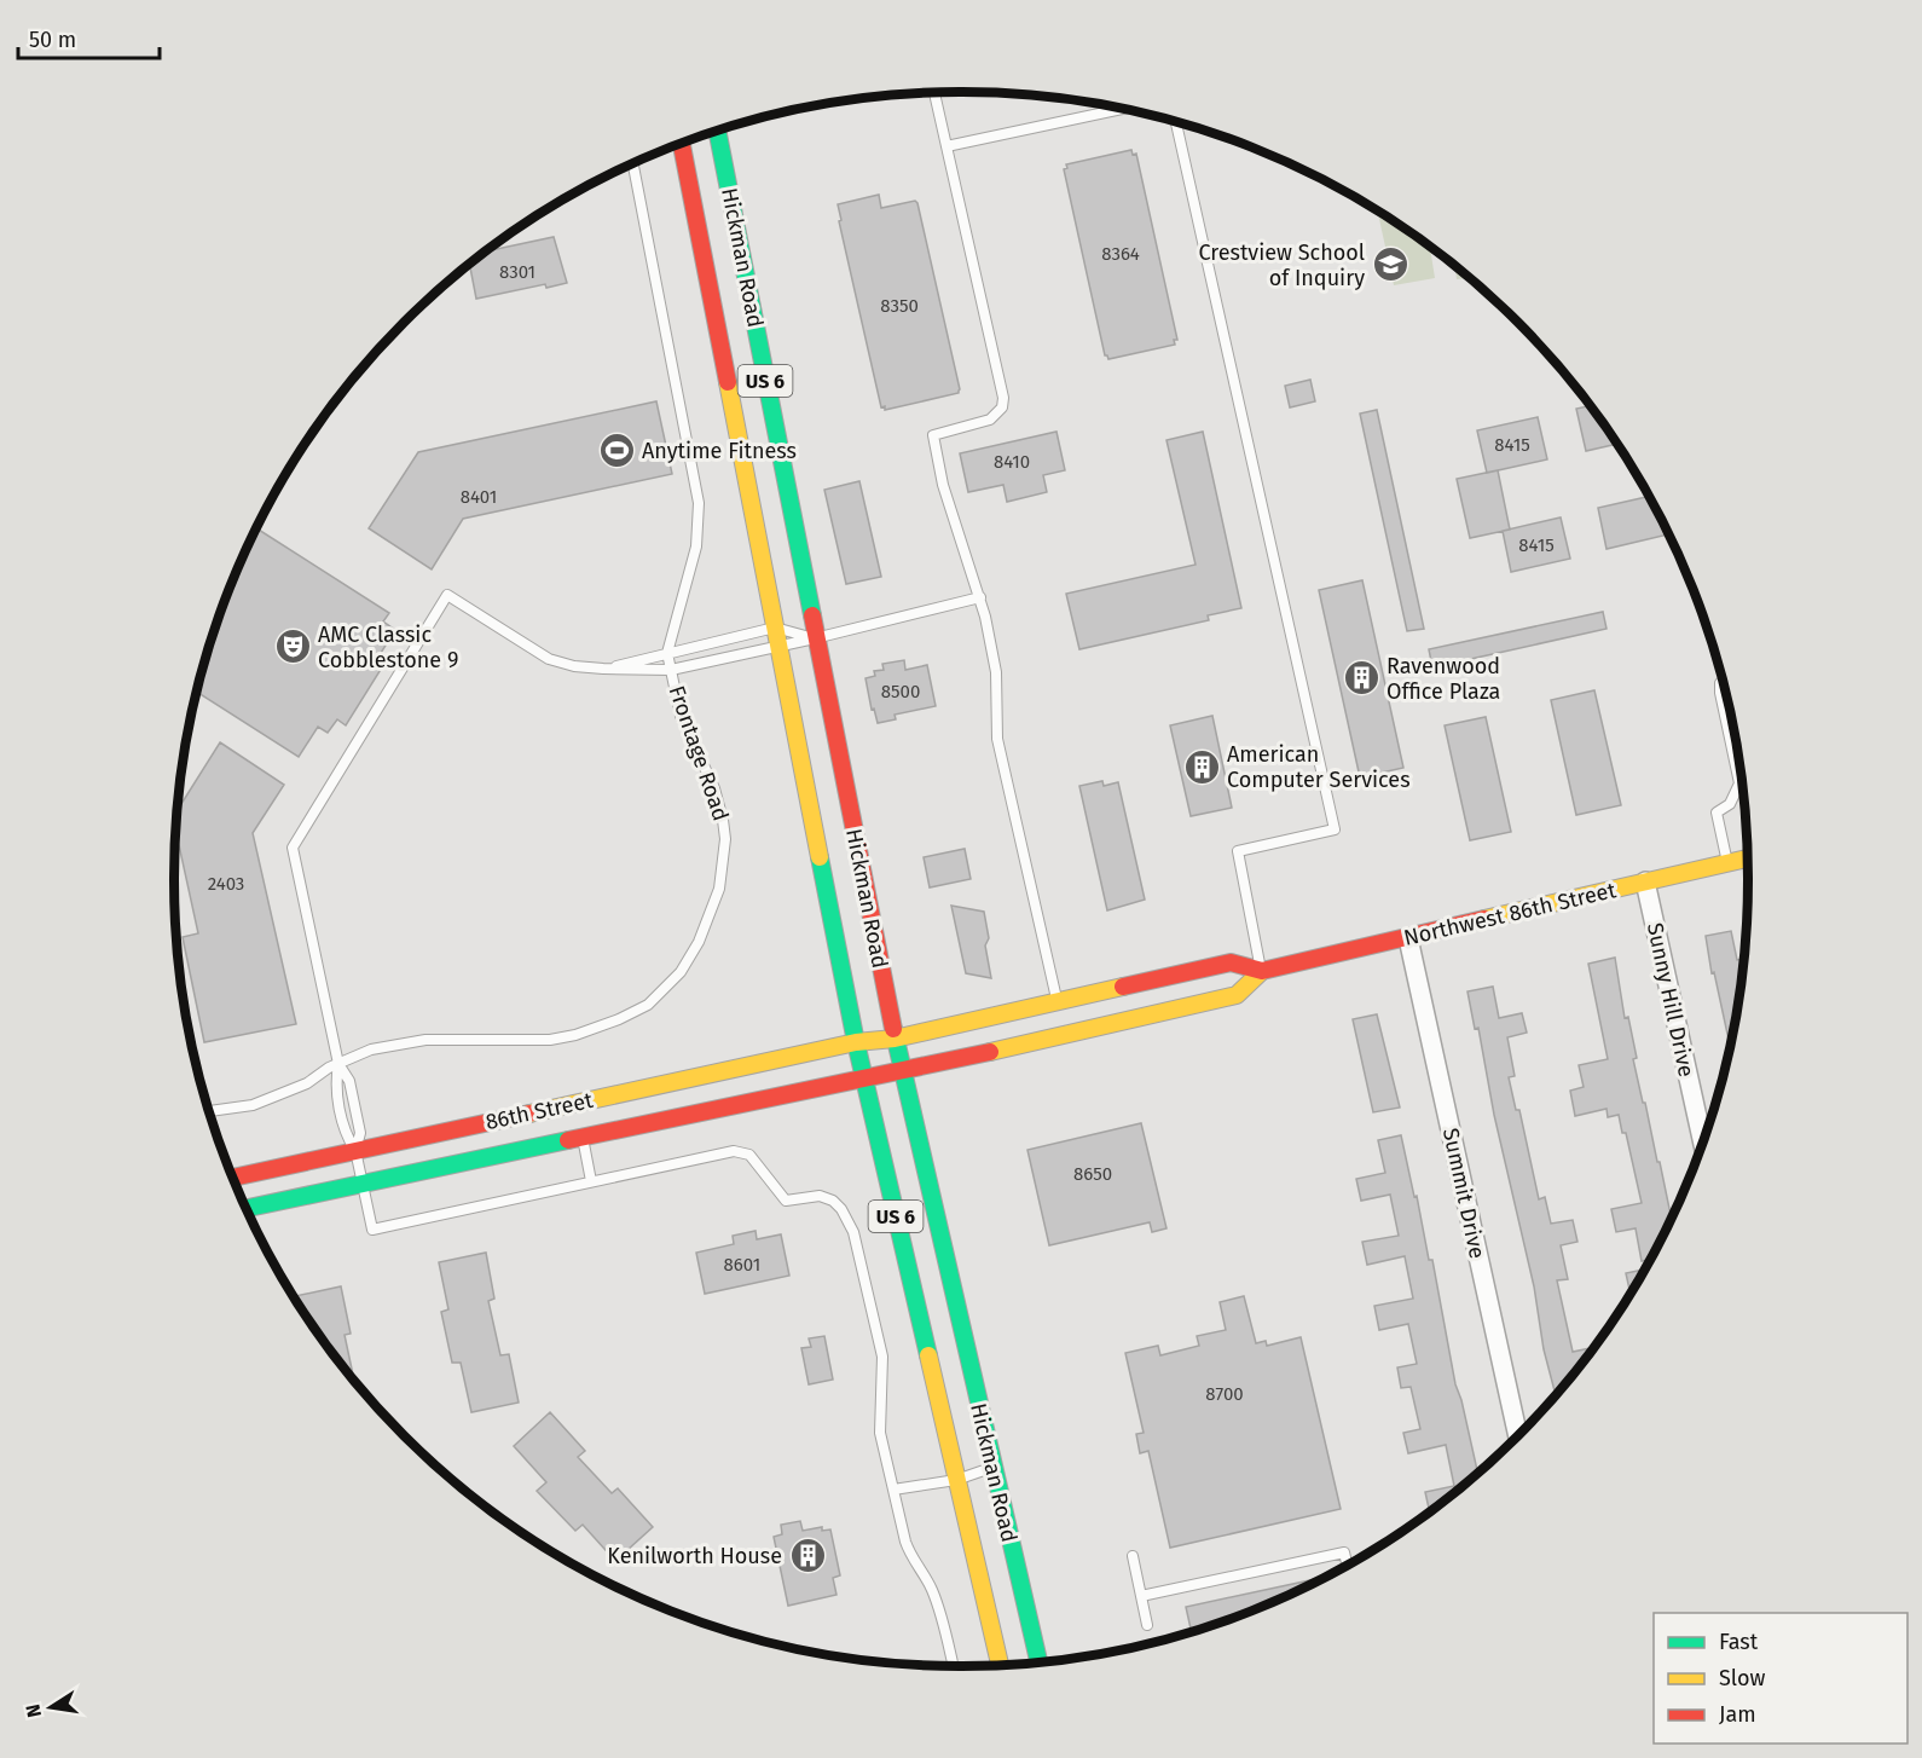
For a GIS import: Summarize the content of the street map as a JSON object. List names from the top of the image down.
{
  "streets": {
    "main road": [
      "Hickman Road",
      "US 6",
      "Northwest 86th Street",
      "86th Street"
    ],
    "street": ["Sunny Hill Drive", "Summit Drive"],
    "lane": ["Frontage Road"]
  },
  "crossings": [
    ["Hickman Road", "Northwest 86th Street"],
    ["Hickman Road", "86th Street"],
    ["Northwest 86th Street", "Sunny Hill Drive"],
    ["Northwest 86th Street", "86th Street"],
    ["Northwest 86th Street", "Summit Drive"]
  ],
  "places": {
    "school or university": ["Crestview School of Inquiry"],
    "sports": ["Anytime Fitness"],
    "theatre": ["AMC Classic Cobblestone 9"],
    "building": ["Ravenwood Office Plaza", "American Computer Services", "Kenilworth House"]
  },
  "house_numbers": [
    "8364",
    "8301",
    "8350",
    "8415",
    "8410",
    "8401",
    "8415",
    "8500",
    "2403",
    "8650",
    "8601",
    "8700"
  ],
  "legend": ["Fast", "Slow", "Jam"],
  "scale_bar": "50 m",
  "north": "left"
}
